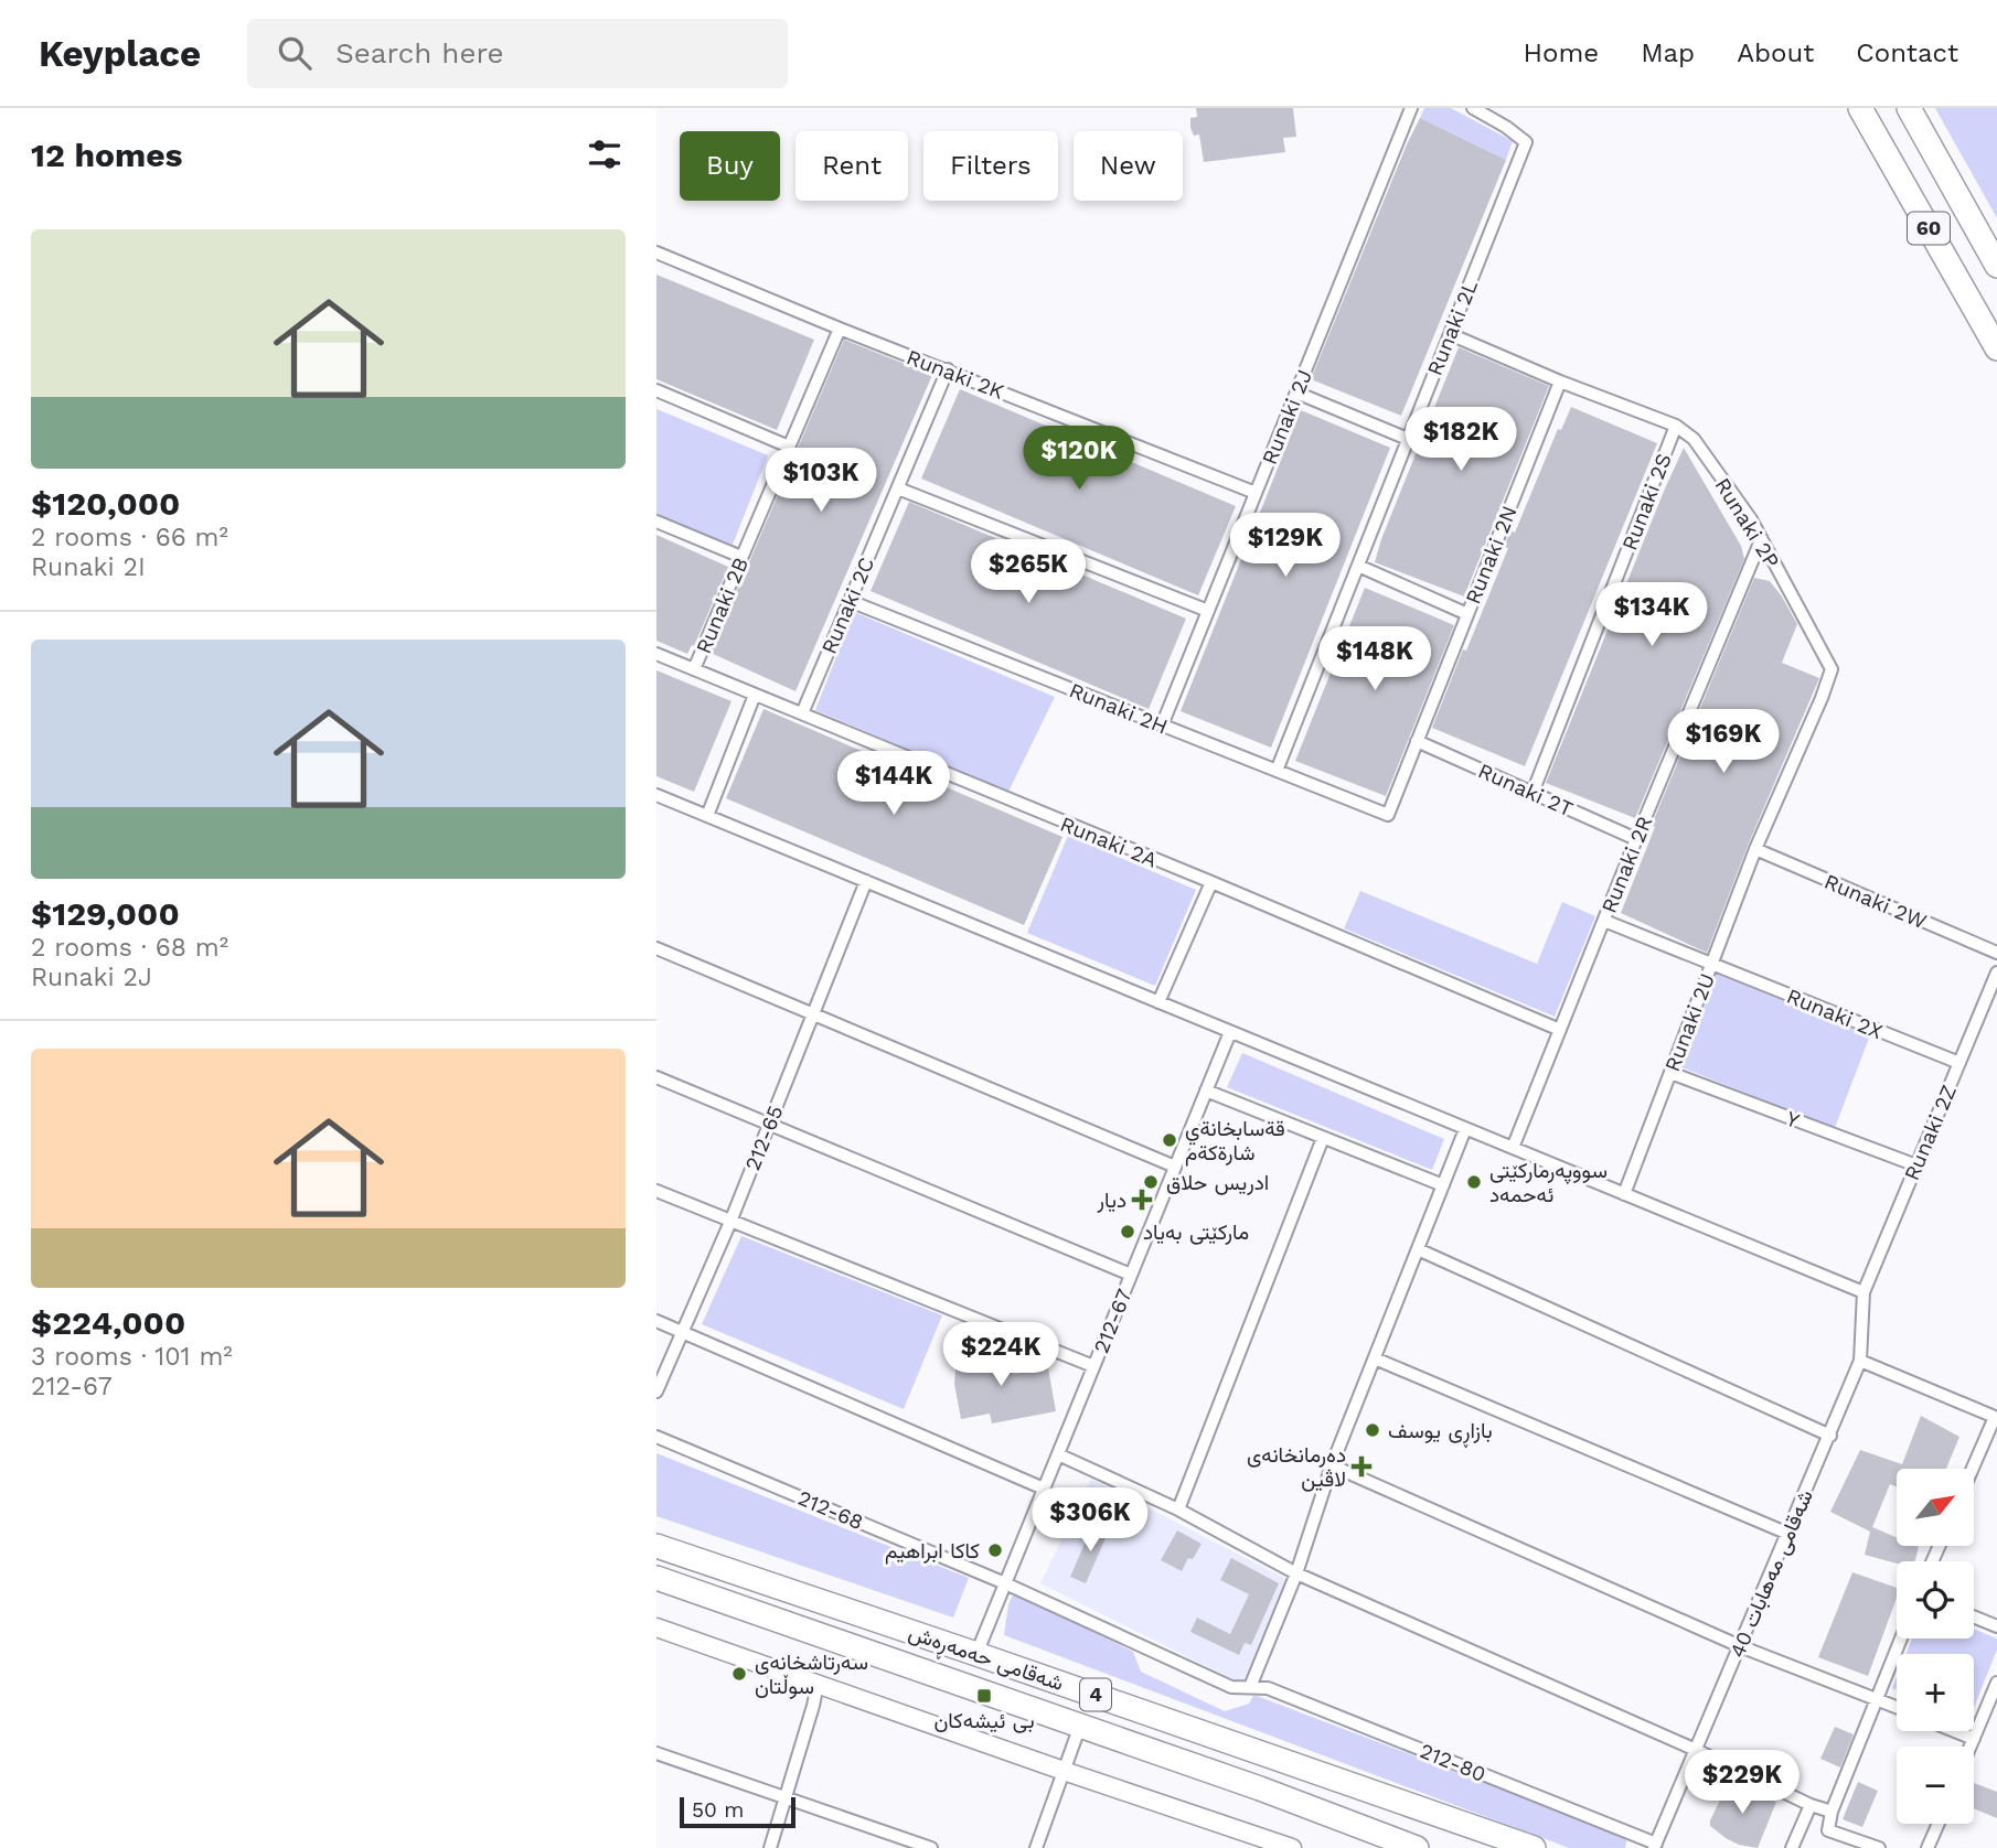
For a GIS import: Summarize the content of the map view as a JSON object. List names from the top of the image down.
{
  "streets": {
    "highway": ["60", "شەقامی حەمەڕەش", "4"],
    "street": [
      "Runaki 2L",
      "Runaki 2K",
      "Runaki 2J",
      "Runaki 2S",
      "Runaki 2P",
      "Runaki 2N",
      "Runaki 2B",
      "Runaki 2C",
      "Runaki 2H",
      "Runaki 2T",
      "Runaki 2A",
      "Runaki 2R",
      "Runaki 2W",
      "Runaki 2X",
      "Runaki 2U",
      "Y",
      "Runaki 2Z",
      "212-65",
      "212-67",
      "212-68",
      "شەقامی مەهابات 40",
      "212-80"
    ]
  },
  "crossings": [
    ["Runaki 2L", "Runaki 2P"],
    ["Runaki 2L", "Runaki 2H"],
    ["Runaki 2K", "Runaki 2J"],
    ["Runaki 2K", "Runaki 2B"],
    ["Runaki 2K", "Runaki 2C"],
    ["Runaki 2J", "Runaki 2H"],
    ["Runaki 2S", "Runaki 2P"],
    ["Runaki 2S", "Runaki 2T"],
    ["Runaki 2P", "Runaki 2N"],
    ["Runaki 2P", "Runaki 2R"],
    ["Runaki 2P", "Runaki 2W"],
    ["Runaki 2P", "Runaki 2U"],
    ["Runaki 2N", "Runaki 2H"],
    ["Runaki 2N", "Runaki 2T"],
    ["Runaki 2B", "Runaki 2A"],
    ["Runaki 2C", "Runaki 2H"],
    ["Runaki 2C", "Runaki 2A"],
    ["Runaki 2T", "Runaki 2R"],
    ["Runaki 2A", "Runaki 2R"],
    ["Runaki 2R", "Runaki 2X"],
    ["Runaki 2W", "Runaki 2U"],
    ["Runaki 2X", "Runaki 2U"],
    ["Runaki 2X", "Runaki 2Z"],
    ["Runaki 2U", "Y"],
    ["Y", "Runaki 2Z"],
    ["Runaki 2Z", "شەقامی مەهابات 40"],
    ["212-67", "212-68"],
    ["212-67", "شەقامی حەمەڕەش"],
    ["212-68", "212-80"],
    ["شەقامی مەهابات 40", "212-80"]
  ],
  "places": {
    "other": [
      "قةسابخانةي شارةكةم",
      "ادريس حلاق",
      "سووپەرمارکێتی ئەحمەد",
      "مارکێتی بەیاد",
      "بازاڕی یوسف",
      "کاکا ابراهيم",
      "سەرتاشخانەی سوڵتان"
    ],
    "health": ["ديار", "دەرمانخانەی لاڤین"],
    "transit": ["بی ئیشەکان"]
  },
  "scale_bar": "50 m",
  "north": "top right",
  "page": {
    "header": "Keyplace",
    "search": "Search here",
    "nav": [
      "Home",
      "Map",
      "About",
      "Contact"
    ],
    "heading": "12 homes",
    "chip": [
      "Buy",
      "Rent",
      "Filters",
      "New"
    ],
    "list": [
      {
        "name": "$120,000",
        "note": "2 rooms · 66 m² · Runaki 2I"
      },
      {
        "name": "$129,000",
        "note": "2 rooms · 68 m² · Runaki 2J"
      },
      {
        "name": "$224,000",
        "note": "3 rooms · 101 m² · 212-67"
      }
    ],
    "price": [
      "$182K",
      "$120K",
      "$103K",
      "$129K",
      "$265K",
      "$134K",
      "$148K",
      "$169K",
      "$144K",
      "$224K",
      "$306K",
      "$229K"
    ],
    "map_buttons": ["+", "−"],
    "scale": "50 m"
  }
}
